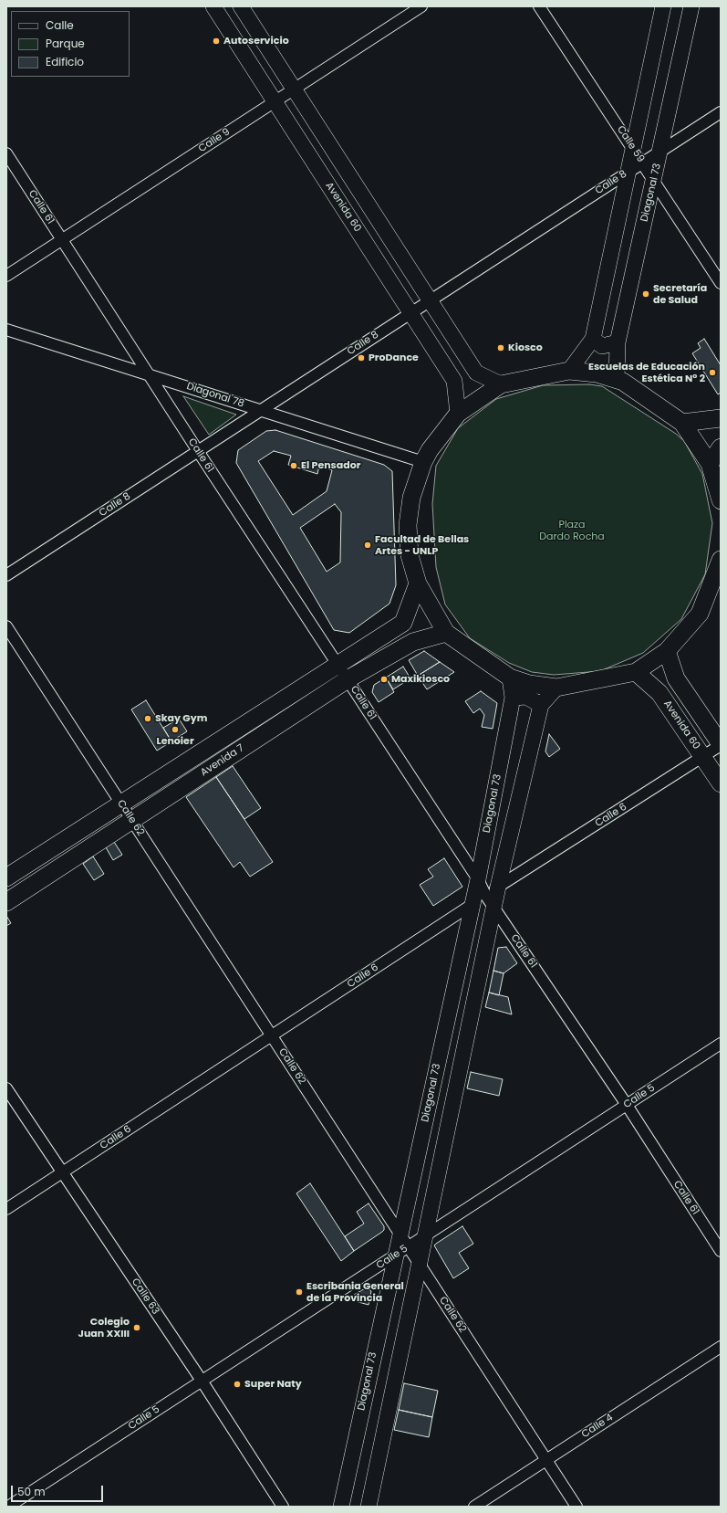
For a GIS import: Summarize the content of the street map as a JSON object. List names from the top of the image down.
{
  "streets": {
    "main road": ["Diagonal 73", "Avenida 60", "Avenida 7"],
    "street": [
      "Calle 9",
      "Calle 59",
      "Calle 8",
      "Calle 61",
      "Diagonal 78",
      "Calle 6",
      "Calle 62",
      "Calle 5",
      "Calle 63",
      "Calle 4"
    ]
  },
  "crossings": [
    ["Calle 9", "Calle 61"],
    ["Calle 9", "Avenida 60"],
    ["Calle 59", "Calle 8"],
    ["Calle 59", "Diagonal 73"],
    ["Calle 8", "Diagonal 73"],
    ["Calle 8", "Calle 61"],
    ["Calle 8", "Avenida 60"],
    ["Calle 8", "Diagonal 78"],
    ["Diagonal 73", "Calle 61"],
    ["Diagonal 73", "Calle 6"],
    ["Diagonal 73", "Calle 62"],
    ["Diagonal 73", "Calle 5"],
    ["Calle 61", "Diagonal 78"],
    ["Calle 61", "Avenida 7"],
    ["Calle 61", "Calle 6"],
    ["Calle 61", "Calle 5"],
    ["Avenida 60", "Calle 6"],
    ["Avenida 7", "Calle 62"],
    ["Calle 6", "Calle 62"],
    ["Calle 6", "Calle 63"],
    ["Calle 62", "Calle 5"],
    ["Calle 62", "Calle 4"],
    ["Calle 5", "Calle 63"]
  ],
  "parks": ["Plaza Dardo Rocha"],
  "places": [
    "Autoservicio",
    "Secretaría de Salud",
    "Kiosco",
    "ProDance",
    "Escuelas de Educación Estética Nº 2",
    "El Pensador",
    "Facultad de Bellas Artes - UNLP",
    "Maxikiosco",
    "Skay Gym",
    "Lenoier",
    "Escribania General de la Provincia",
    "Colegio Juan XXIII",
    "Super Naty"
  ],
  "legend": ["Calle", "Parque", "Edificio"],
  "scale_bar": "50 m"
}
